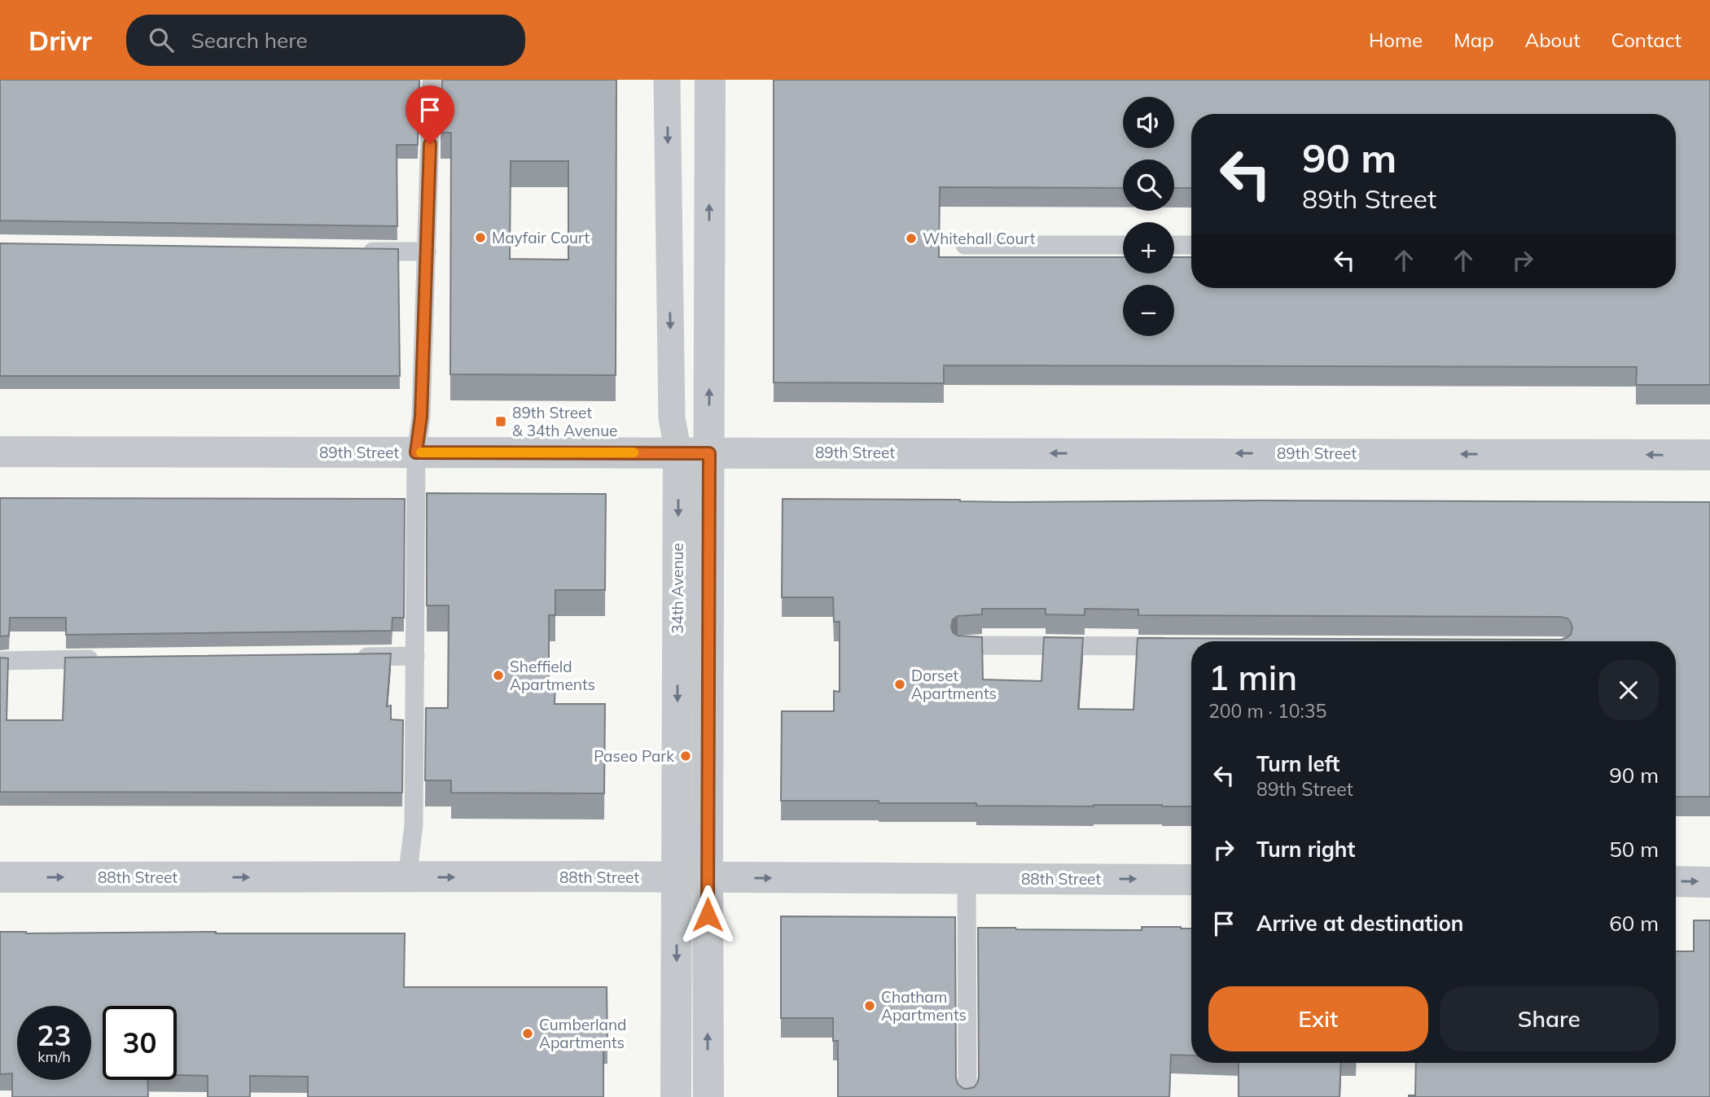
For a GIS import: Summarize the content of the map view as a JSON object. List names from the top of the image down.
{
  "streets": {
    "street": ["89th Street", "34th Avenue", "88th Street"]
  },
  "crossings": [
    ["89th Street", "34th Avenue"],
    ["34th Avenue", "88th Street"]
  ],
  "one_way": ["89th Street", "88th Street"],
  "places": {
    "other": [
      "Mayfair Court",
      "Whitehall Court",
      "Sheffield Apartments",
      "Dorset Apartments",
      "Paseo Park",
      "Chatham Apartments",
      "Cumberland Apartments"
    ],
    "transit": ["89th Street & 34th Avenue"]
  },
  "page": {
    "header": "Drivr",
    "search": "Search here",
    "nav": [
      "Home",
      "Map",
      "About",
      "Contact"
    ],
    "map_buttons": ["+", "−"],
    "turn": ["90 m", "89th Street"],
    "heading": ["1 min", "200 m · 10:35"],
    "list": [
      {
        "name": "Turn left",
        "note": "89th Street",
        "value": "90 m"
      },
      {
        "name": "Turn right",
        "value": "50 m"
      },
      {
        "name": "Arrive at destination",
        "value": "60 m"
      }
    ],
    "buttons": ["Exit", "Share"],
    "speed": "23 km/h",
    "limit": "30"
  }
}
